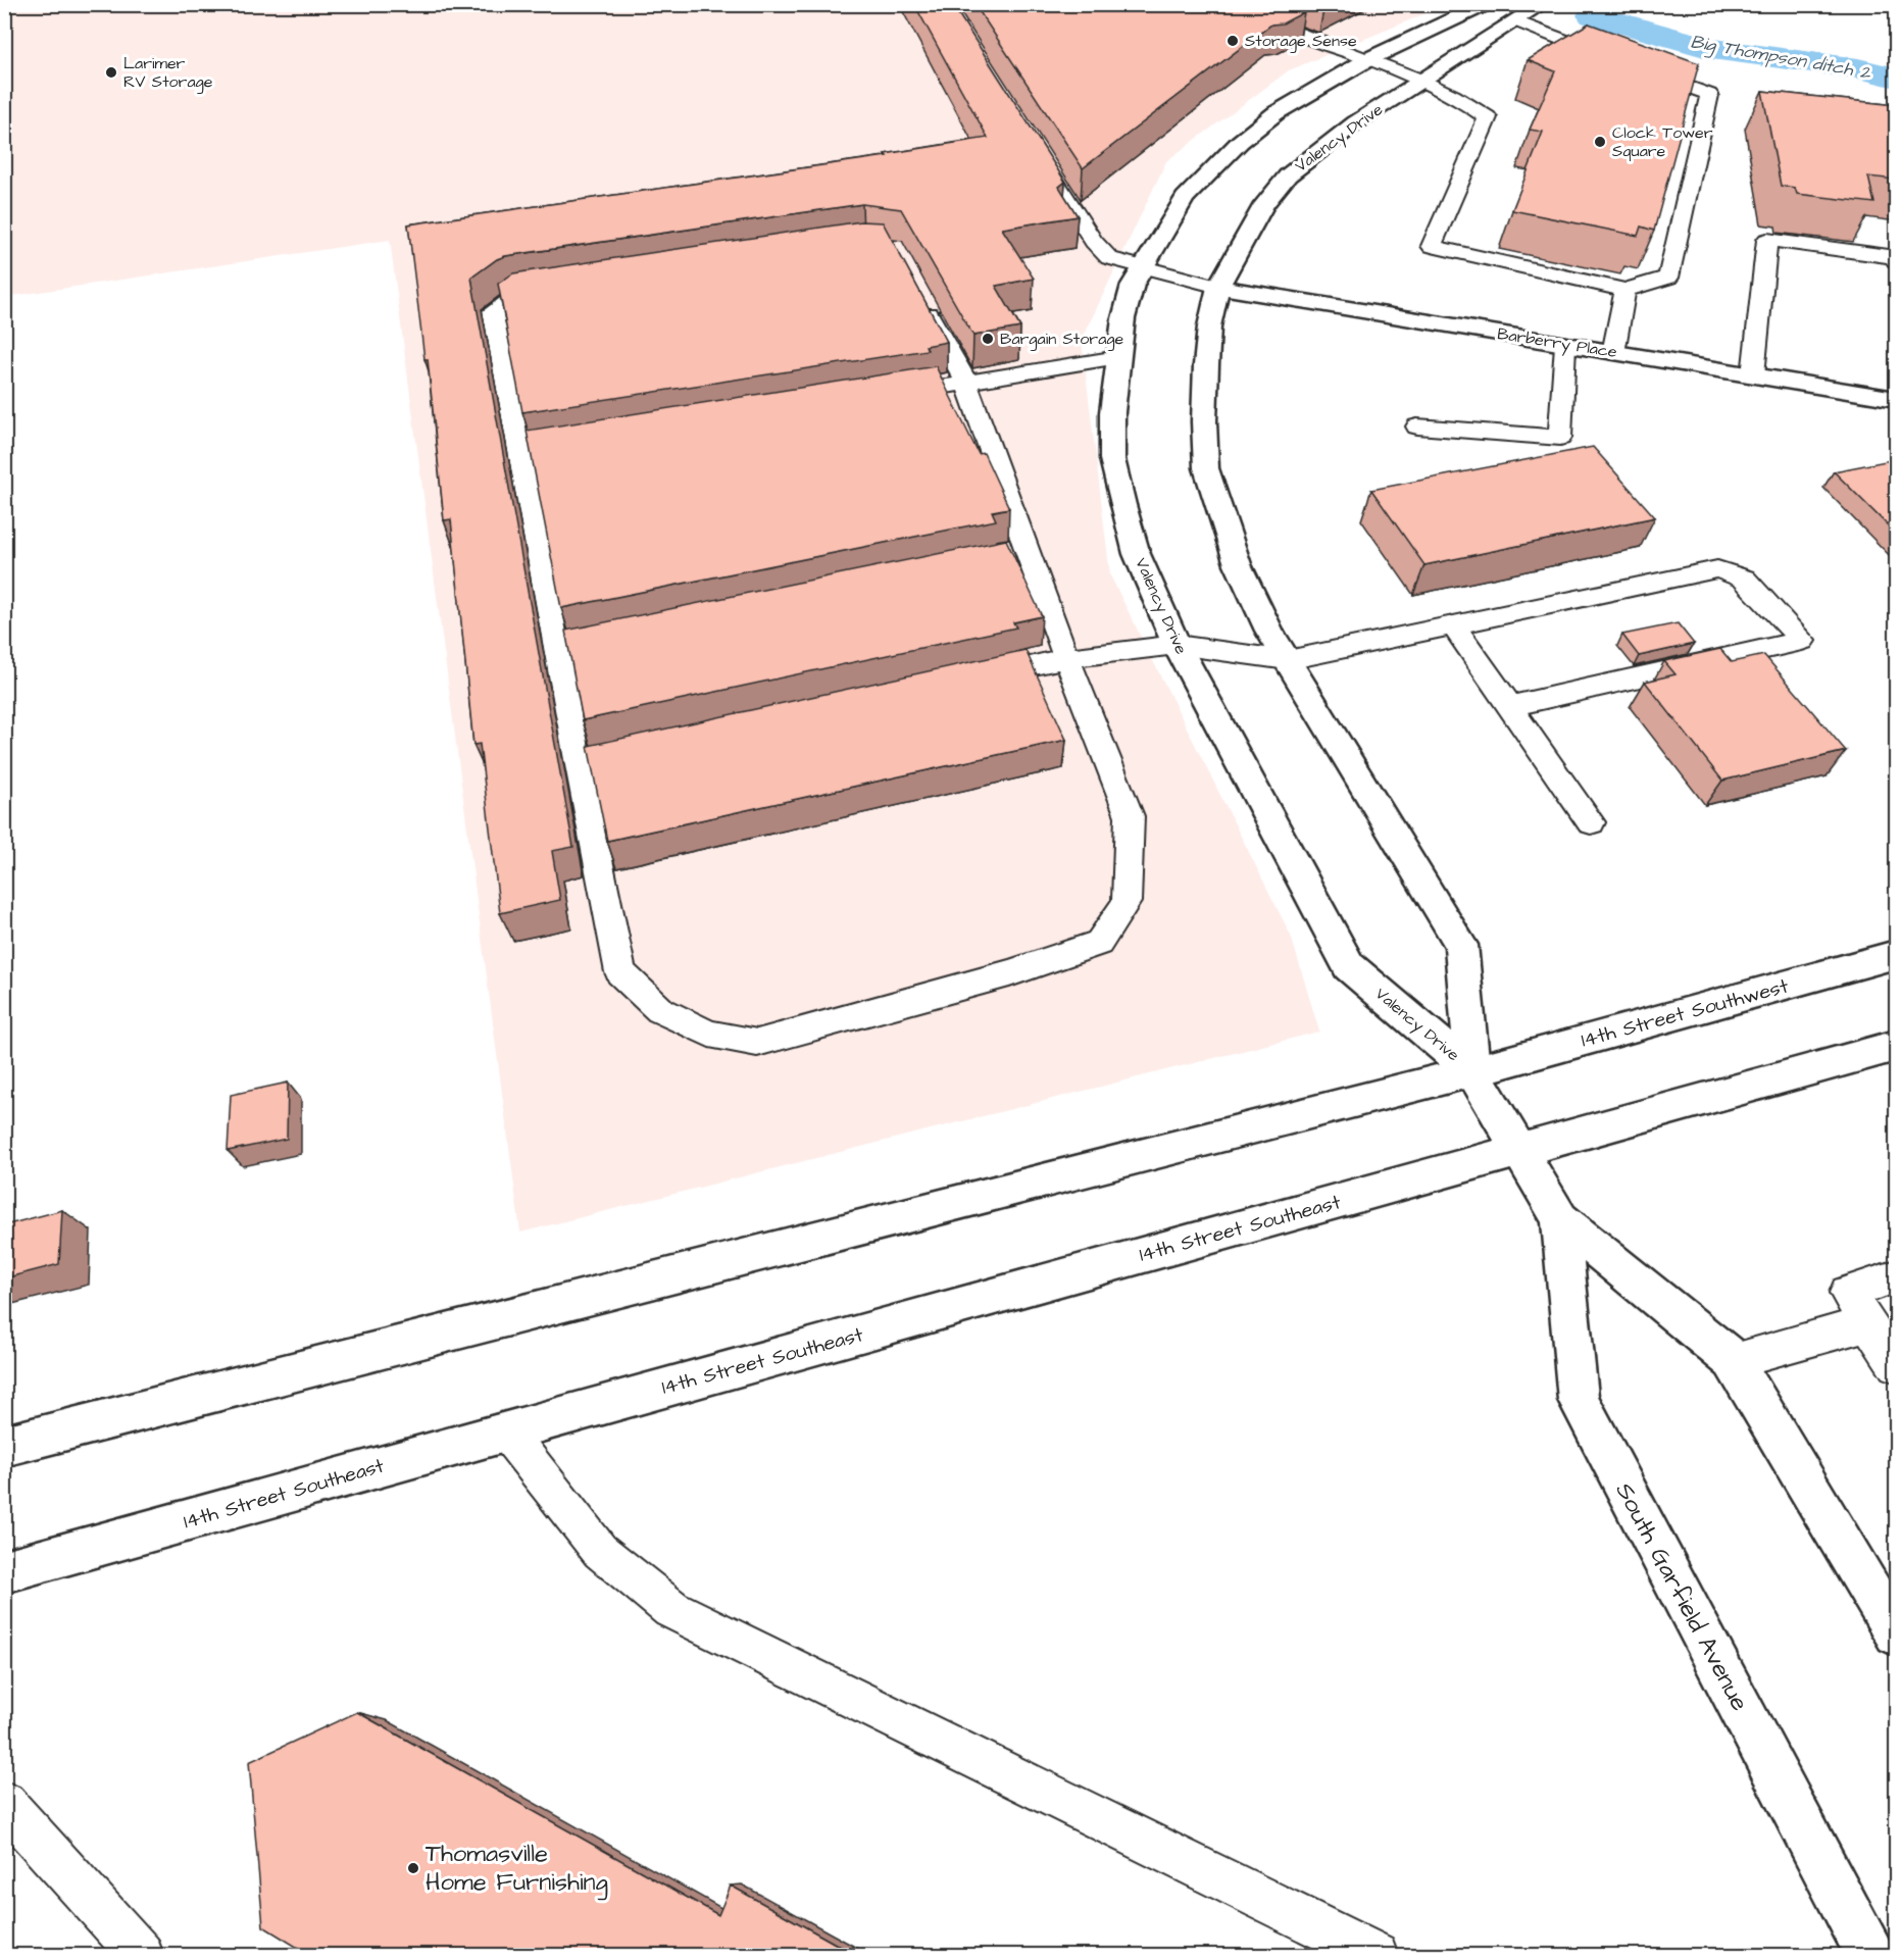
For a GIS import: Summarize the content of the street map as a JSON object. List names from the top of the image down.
{
  "streets": {
    "street": [
      "Valency Drive",
      "Barberry Place",
      "14th Street Southwest",
      "14th Street Southeast",
      "South Garfield Avenue"
    ]
  },
  "crossings": [
    ["Valency Drive", "Barberry Place"],
    ["Valency Drive", "14th Street Southwest"],
    ["Valency Drive", "South Garfield Avenue"],
    ["14th Street Southwest", "South Garfield Avenue"],
    ["14th Street Southeast", "South Garfield Avenue"]
  ],
  "water": ["Big Thompson ditch 2"],
  "places": [
    "Storage Sense",
    "Larimer RV Storage",
    "Clock Tower Square",
    "Bargain Storage",
    "Thomasville Home Furnishing"
  ]
}
